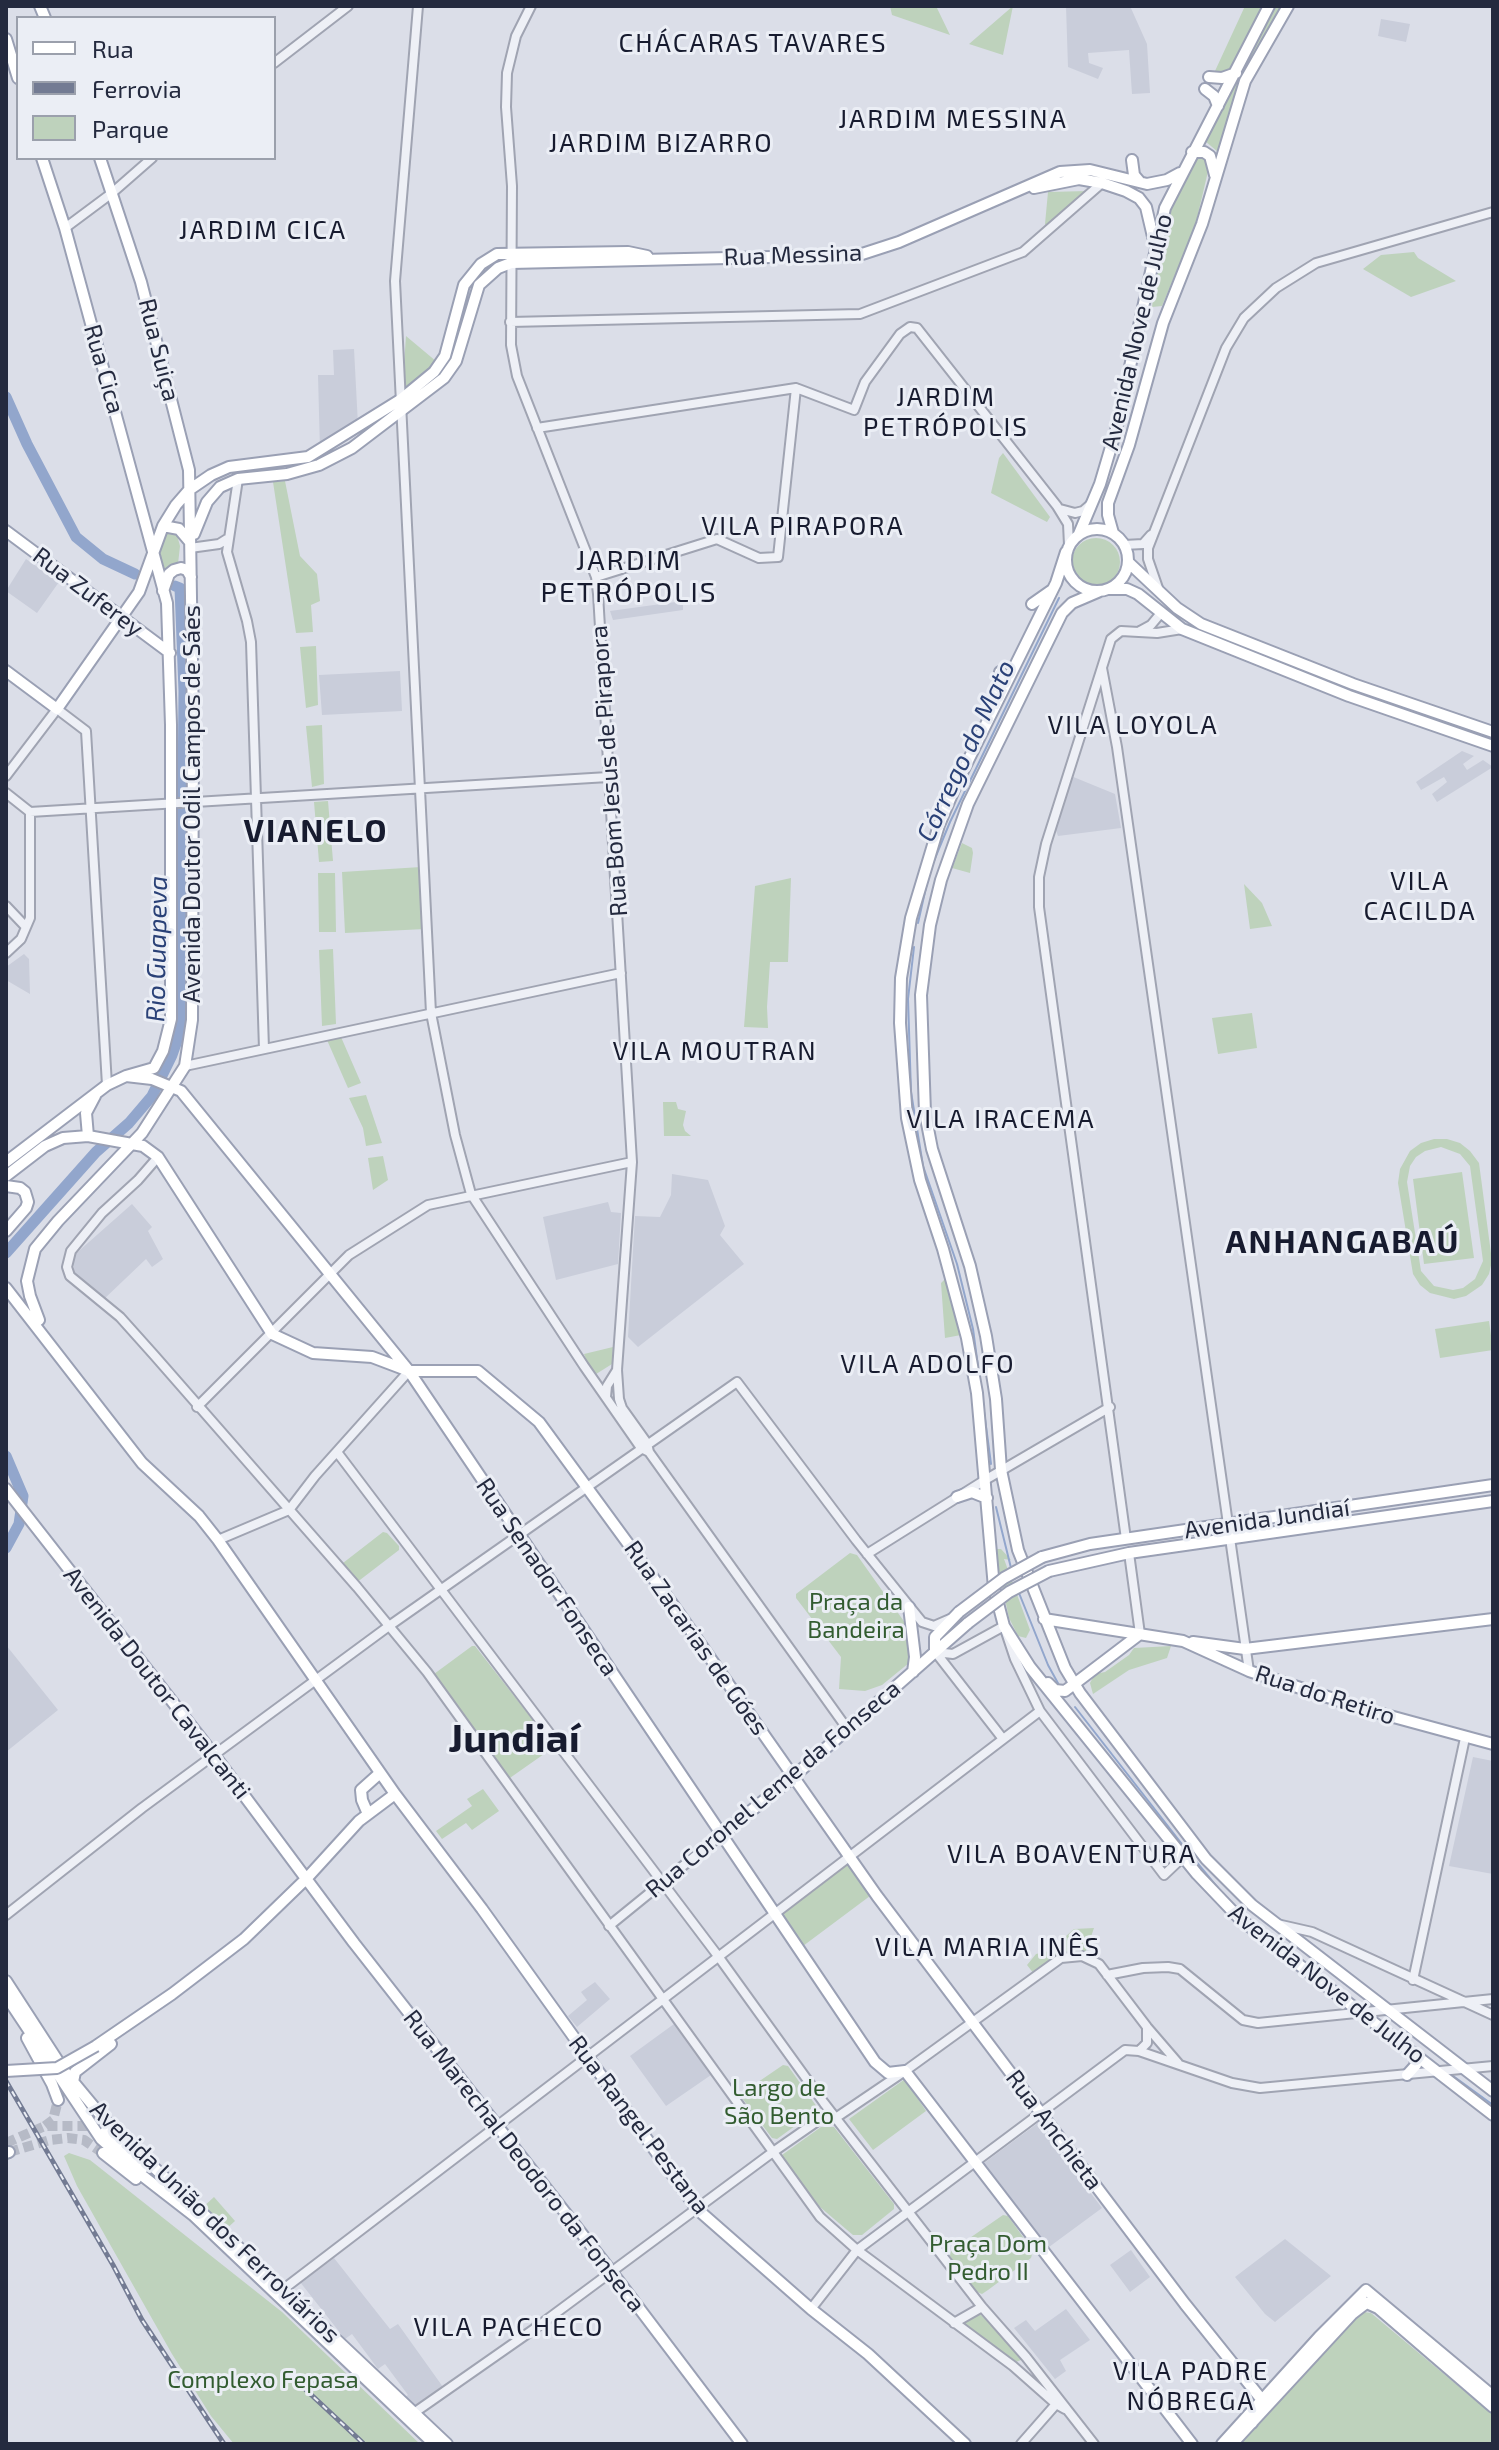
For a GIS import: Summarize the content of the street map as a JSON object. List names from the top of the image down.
{
  "streets": {
    "main road": [
      "Rua Messina",
      "Avenida Nove de Julho",
      "Rua Suiça",
      "Rua Cica",
      "Rua Zuferey",
      "Avenida Doutor Odil Campos de Sáes",
      "Avenida Jundiaí",
      "Rua Senador Fonseca",
      "Rua Zacarias de Góes",
      "Avenida Doutor Cavalcanti",
      "Rua do Retiro",
      "Rua Coronel Leme da Fonseca",
      "Rua Rangel Pestana",
      "Rua Anchieta",
      "Rua Marechal Deodoro da Fonseca",
      "Avenida União dos Ferroviários"
    ],
    "street": ["Rua Bom Jesus de Pirapora"]
  },
  "crossings": [
    ["Rua Messina", "Rua Bom Jesus de Pirapora"],
    ["Avenida Nove de Julho", "Rua do Retiro"],
    ["Rua Suiça", "Avenida Doutor Odil Campos de Sáes"],
    ["Rua Cica", "Avenida Doutor Odil Campos de Sáes"],
    ["Rua Zuferey", "Avenida Doutor Odil Campos de Sáes"],
    ["Avenida Doutor Odil Campos de Sáes", "Rua Senador Fonseca"],
    ["Avenida Doutor Odil Campos de Sáes", "Rua Rangel Pestana"],
    ["Avenida Jundiaí", "Rua Coronel Leme da Fonseca"],
    ["Rua Senador Fonseca", "Rua Zacarias de Góes"],
    ["Rua Senador Fonseca", "Rua Coronel Leme da Fonseca"],
    ["Rua Zacarias de Góes", "Rua Coronel Leme da Fonseca"],
    ["Rua Zacarias de Góes", "Rua Anchieta"],
    ["Avenida Doutor Cavalcanti", "Rua Marechal Deodoro da Fonseca"]
  ],
  "districts": [
    "CHÁCARAS TAVARES",
    "JARDIM MESSINA",
    "JARDIM BIZARRO",
    "JARDIM CICA",
    "JARDIM PETRÓPOLIS",
    "VILA PIRAPORA",
    "JARDIM PETRÓPOLIS",
    "VILA LOYOLA",
    "VIANELO",
    "VILA CACILDA",
    "VILA MOUTRAN",
    "VILA IRACEMA",
    "ANHANGABAÚ",
    "VILA ADOLFO",
    "Jundiaí",
    "VILA BOAVENTURA",
    "VILA MARIA INÊS",
    "VILA PACHECO",
    "VILA PADRE NÓBREGA"
  ],
  "water": ["Córrego do Mato", "Rio Guapeva"],
  "parks": [
    "Praça da Bandeira",
    "Largo de São Bento",
    "Praça Dom Pedro II",
    "Complexo Fepasa"
  ],
  "legend": ["Rua", "Ferrovia", "Parque"]
}
